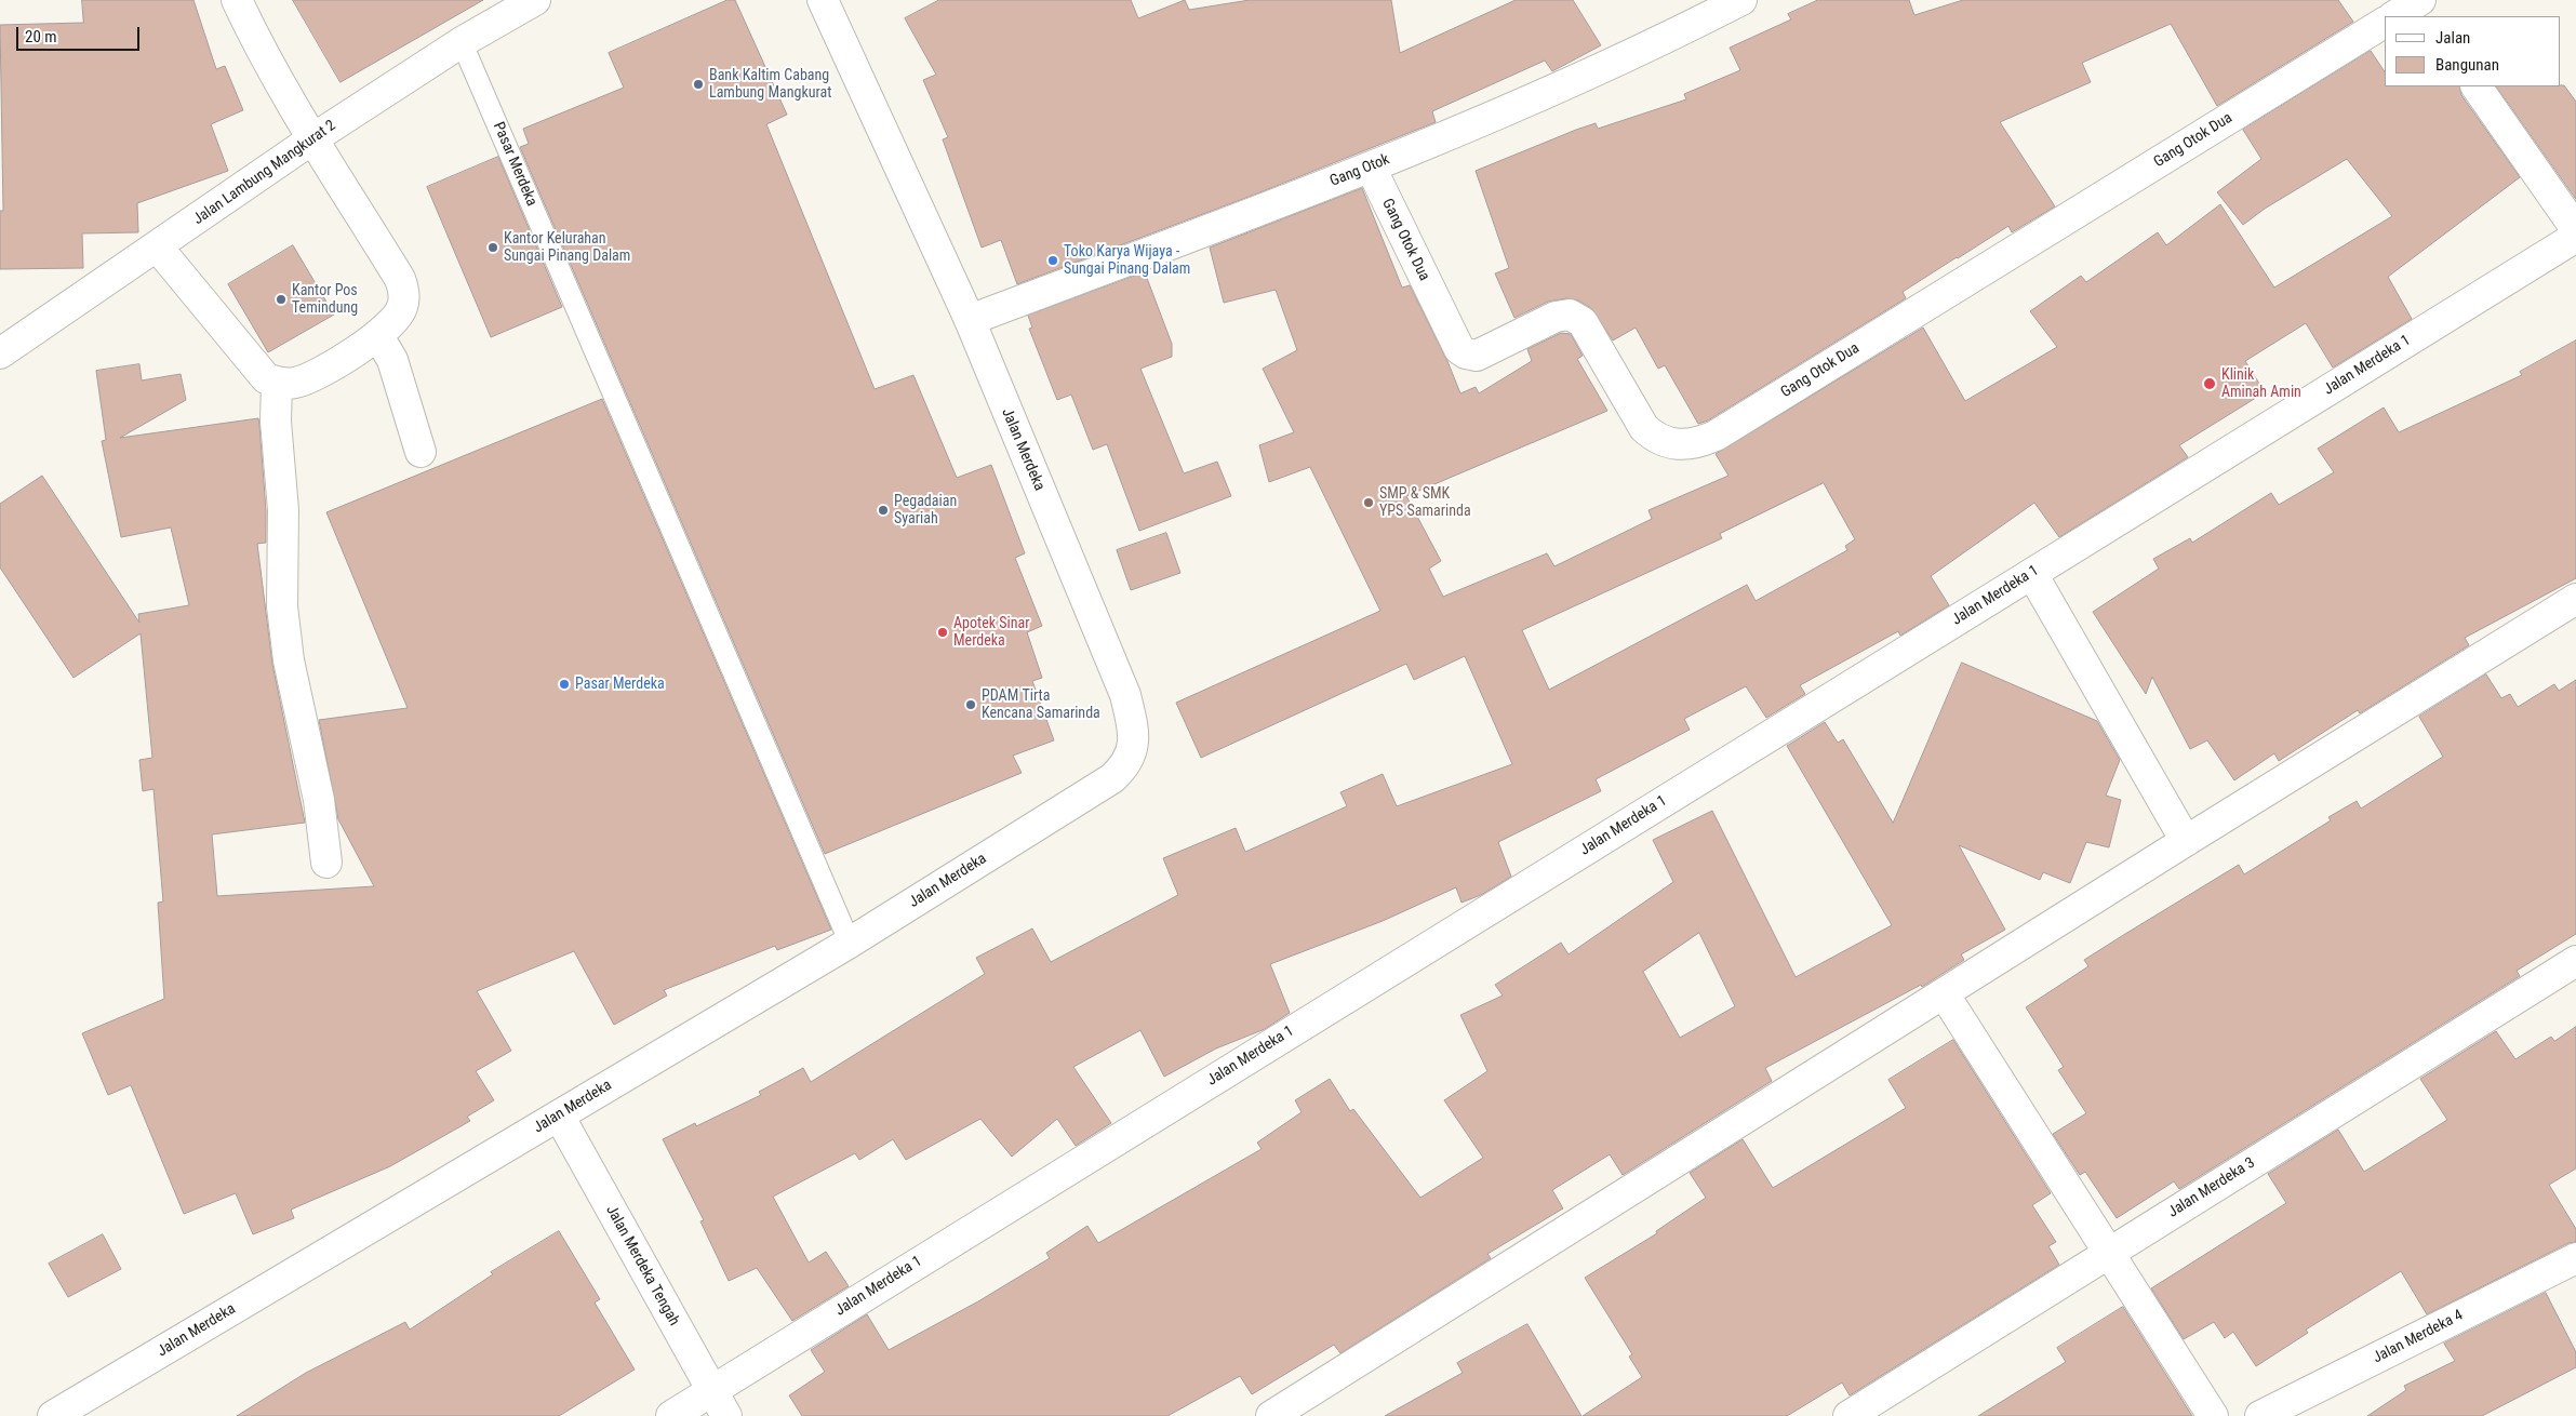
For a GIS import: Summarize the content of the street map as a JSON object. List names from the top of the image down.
{
  "streets": {
    "street": [
      "Gang Otok Dua",
      "Gang Otok",
      "Jalan Lambung Mangkurat 2",
      "Jalan Merdeka 1",
      "Jalan Merdeka",
      "Jalan Merdeka 3",
      "Jalan Merdeka Tengah",
      "Jalan Merdeka 4"
    ],
    "lane": ["Pasar Merdeka"]
  },
  "crossings": [
    ["Gang Otok Dua", "Gang Otok"],
    ["Pasar Merdeka", "Jalan Lambung Mangkurat 2"],
    ["Pasar Merdeka", "Jalan Merdeka"],
    ["Gang Otok", "Jalan Merdeka"],
    ["Jalan Merdeka 1", "Jalan Merdeka Tengah"],
    ["Jalan Merdeka", "Jalan Merdeka Tengah"]
  ],
  "places": [
    "Bank Kaltim Cabang Lambung Mangkurat",
    "Kantor Kelurahan Sungai Pinang Dalam",
    "Toko Karya Wijaya - Sungai Pinang Dalam",
    "Kantor Pos Temindung",
    "Klinik Aminah Amin",
    "SMP & SMK YPS Samarinda",
    "Pegadaian Syariah",
    "Apotek Sinar Merdeka",
    "Pasar Merdeka",
    "PDAM Tirta Kencana Samarinda"
  ],
  "legend": ["Jalan", "Bangunan"],
  "scale_bar": "20 m"
}
